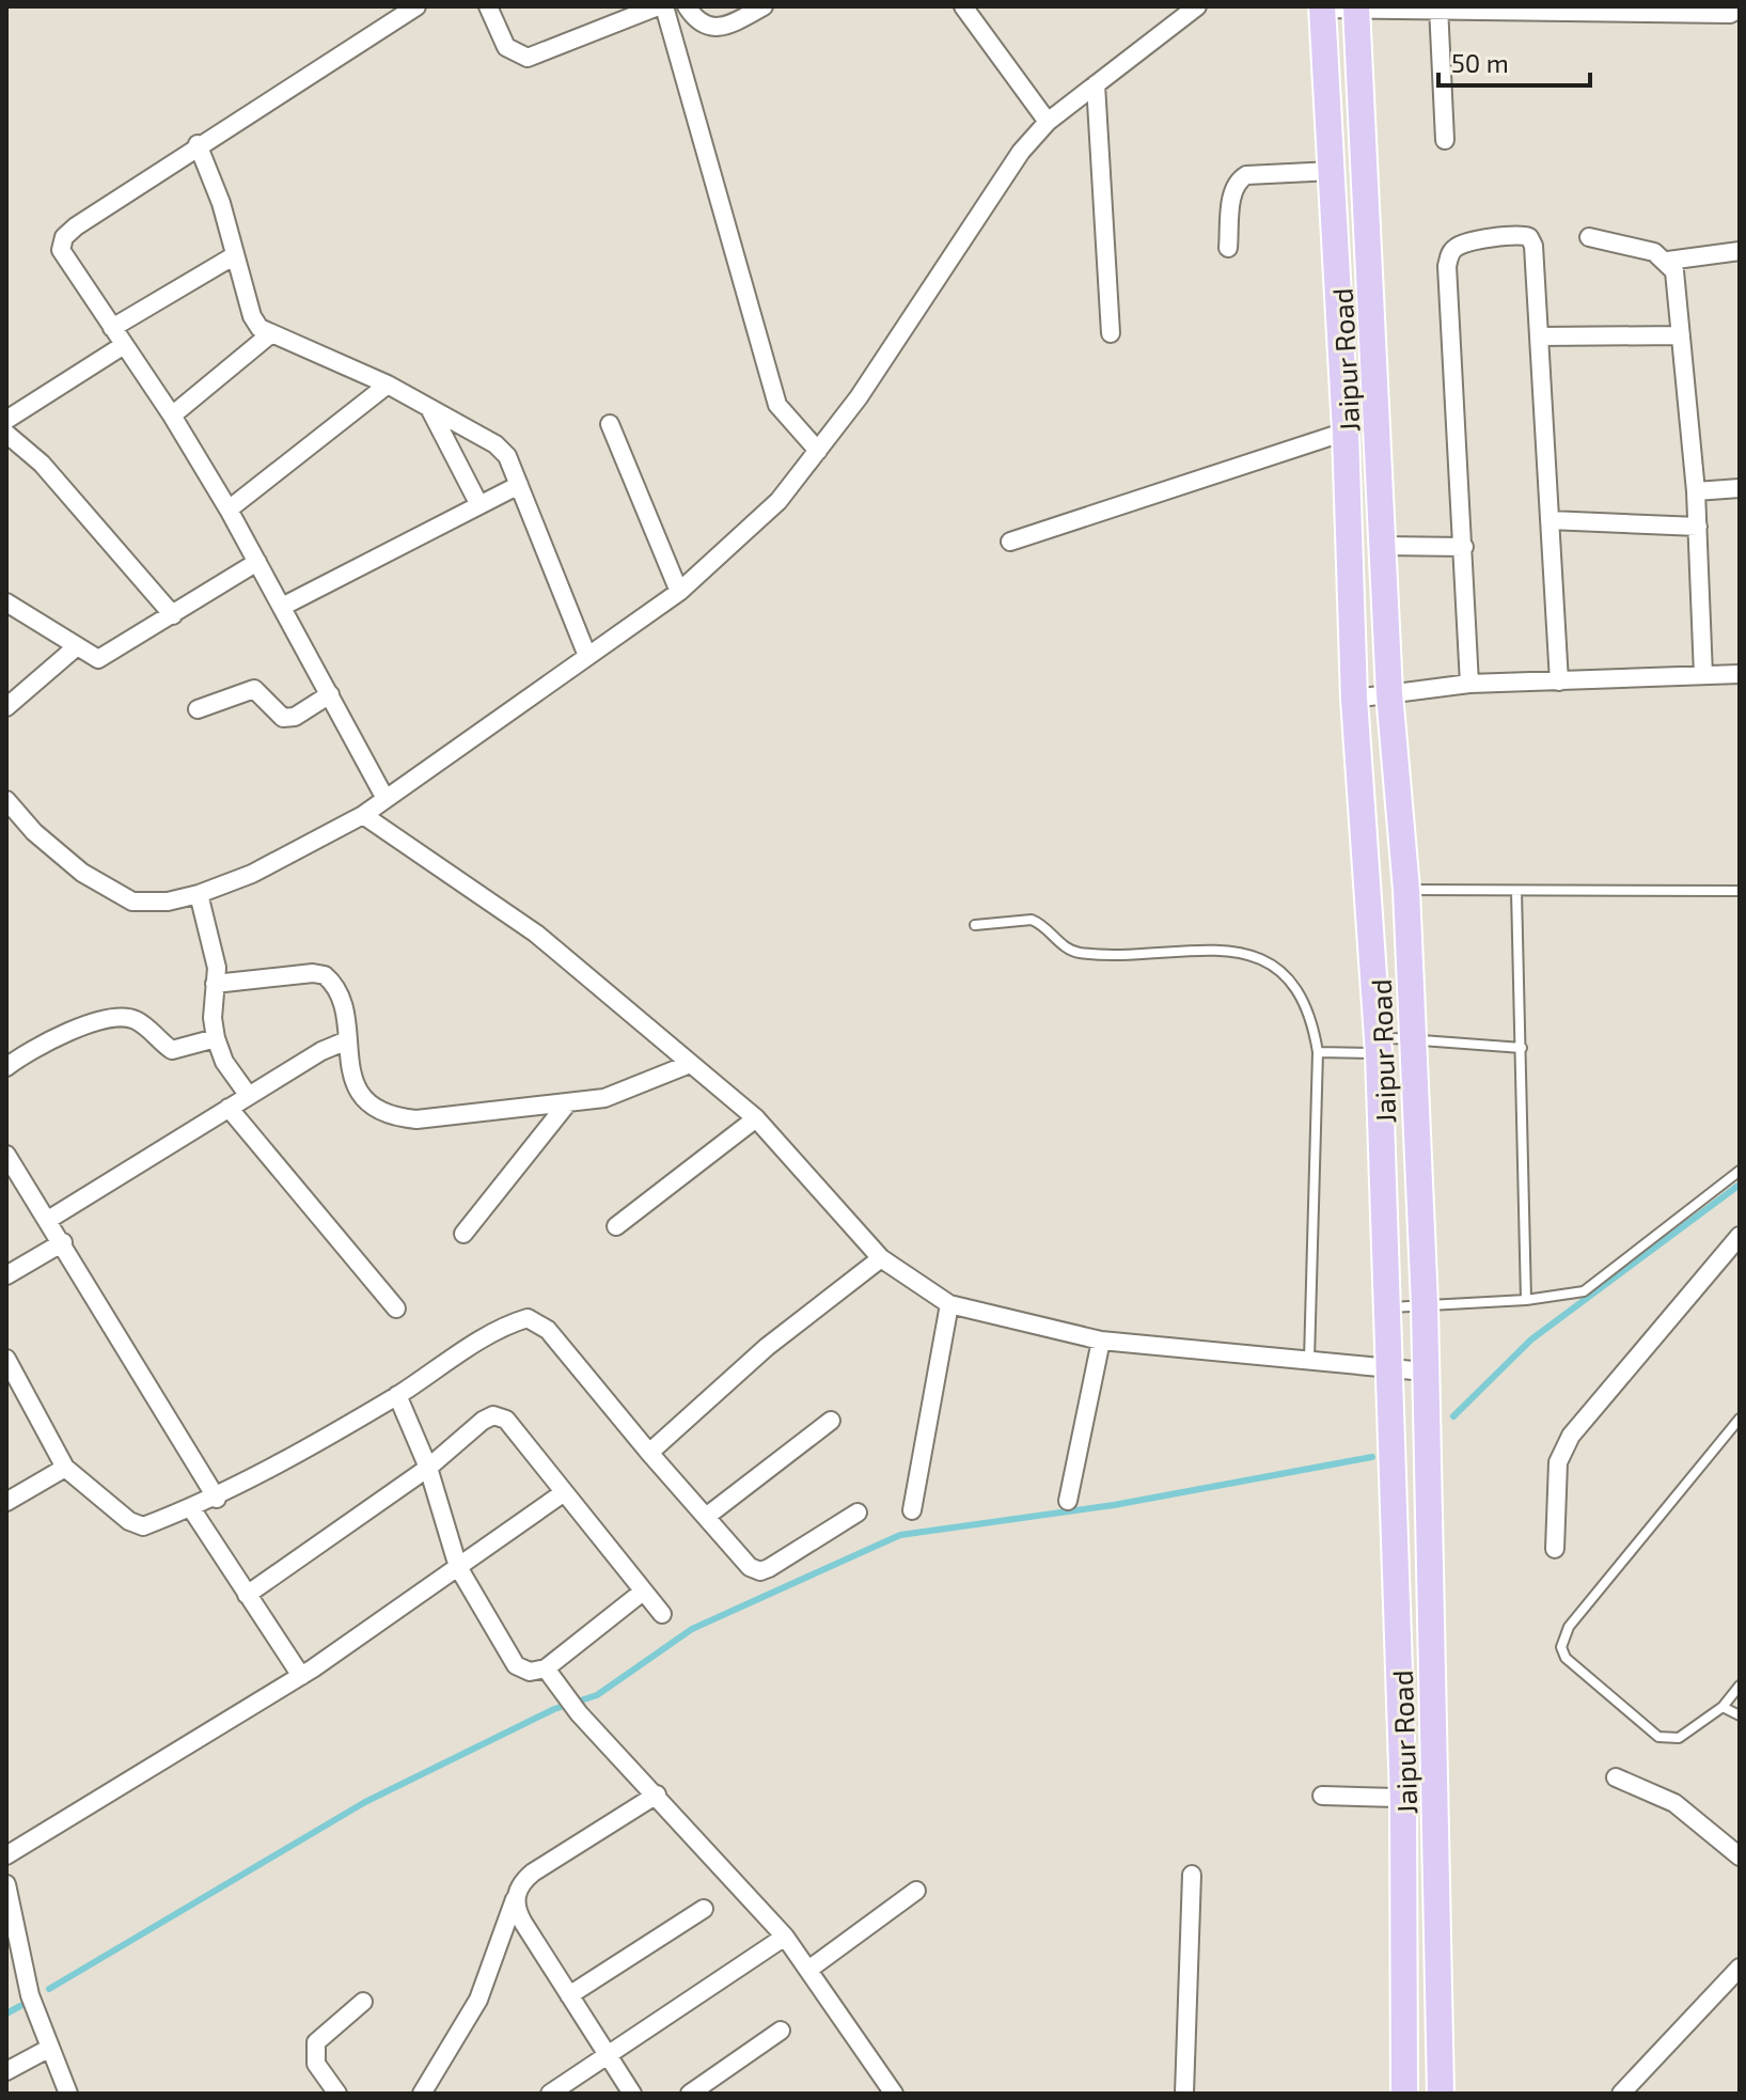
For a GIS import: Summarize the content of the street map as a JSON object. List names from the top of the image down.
{
  "streets": {
    "main road": ["Jaipur Road"]
  },
  "scale_bar": "50 m"
}
